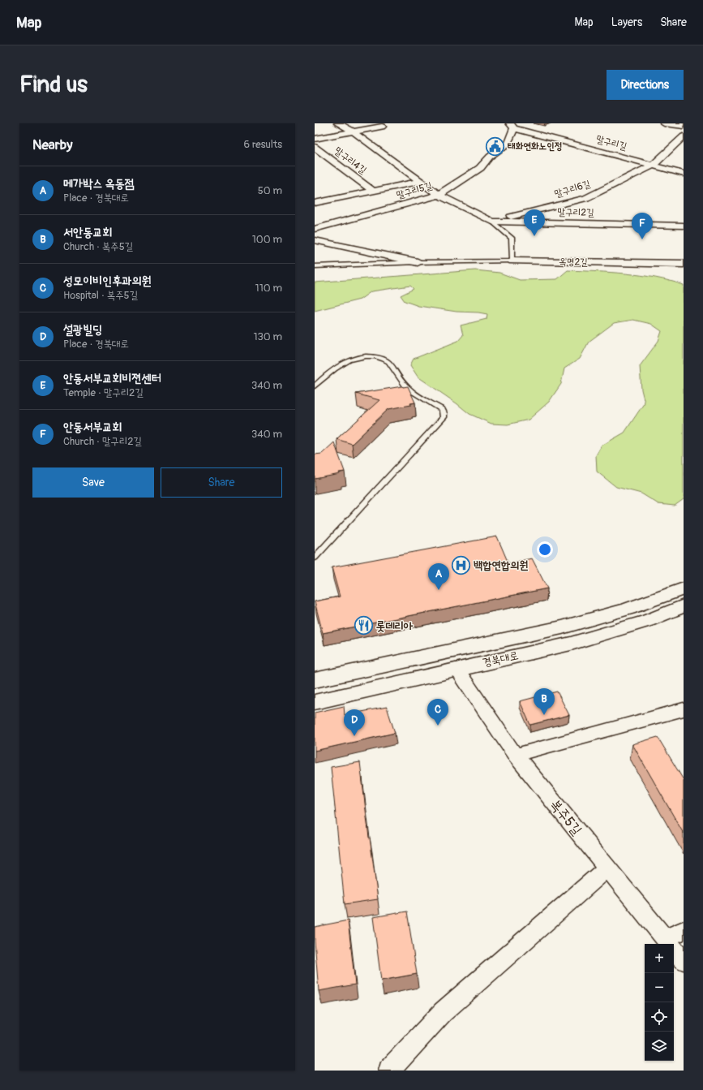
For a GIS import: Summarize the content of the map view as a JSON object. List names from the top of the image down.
{
  "streets": {
    "street": [
      "말구리길",
      "말구리4길",
      "말구리6길",
      "말구리5길",
      "말구리2길",
      "옥명2길",
      "경북대로",
      "복주5길"
    ]
  },
  "crossings": [
    ["말구리길", "말구리6길"],
    ["말구리길", "말구리5길"],
    ["말구리4길", "말구리2길"],
    ["말구리6길", "말구리2길"],
    ["말구리5길", "말구리2길"],
    ["경북대로", "복주5길"]
  ],
  "places": {
    "public building": ["태화연화노인정"],
    "hospital": ["백합연합의원"],
    "restaurant": ["롯데리아"]
  },
  "page": {
    "header": "Map",
    "nav": ["Map", "Layers", "Share"],
    "buttons": [
      "Directions",
      ["Save", "Share"]
    ],
    "title": "Find us",
    "heading": ["Nearby", "6 results"],
    "list": [
      {
        "mark": "A",
        "name": "메가박스 옥동점",
        "note": "Place · 경북대로",
        "value": "50 m"
      },
      {
        "mark": "B",
        "name": "서안동교회",
        "note": "Church · 복주5길",
        "value": "100 m"
      },
      {
        "mark": "C",
        "name": "성모이비인후과의원",
        "note": "Hospital · 복주5길",
        "value": "110 m"
      },
      {
        "mark": "D",
        "name": "설광빌딩",
        "note": "Place · 경북대로",
        "value": "130 m"
      },
      {
        "mark": "E",
        "name": "안동서부교회비젼센터",
        "note": "Temple · 말구리2길",
        "value": "340 m"
      },
      {
        "mark": "F",
        "name": "안동서부교회",
        "note": "Church · 말구리2길",
        "value": "340 m"
      }
    ],
    "pins": [
      "E",
      "F",
      "A",
      "B",
      "C",
      "D"
    ],
    "map_buttons": ["+", "−"]
  }
}
